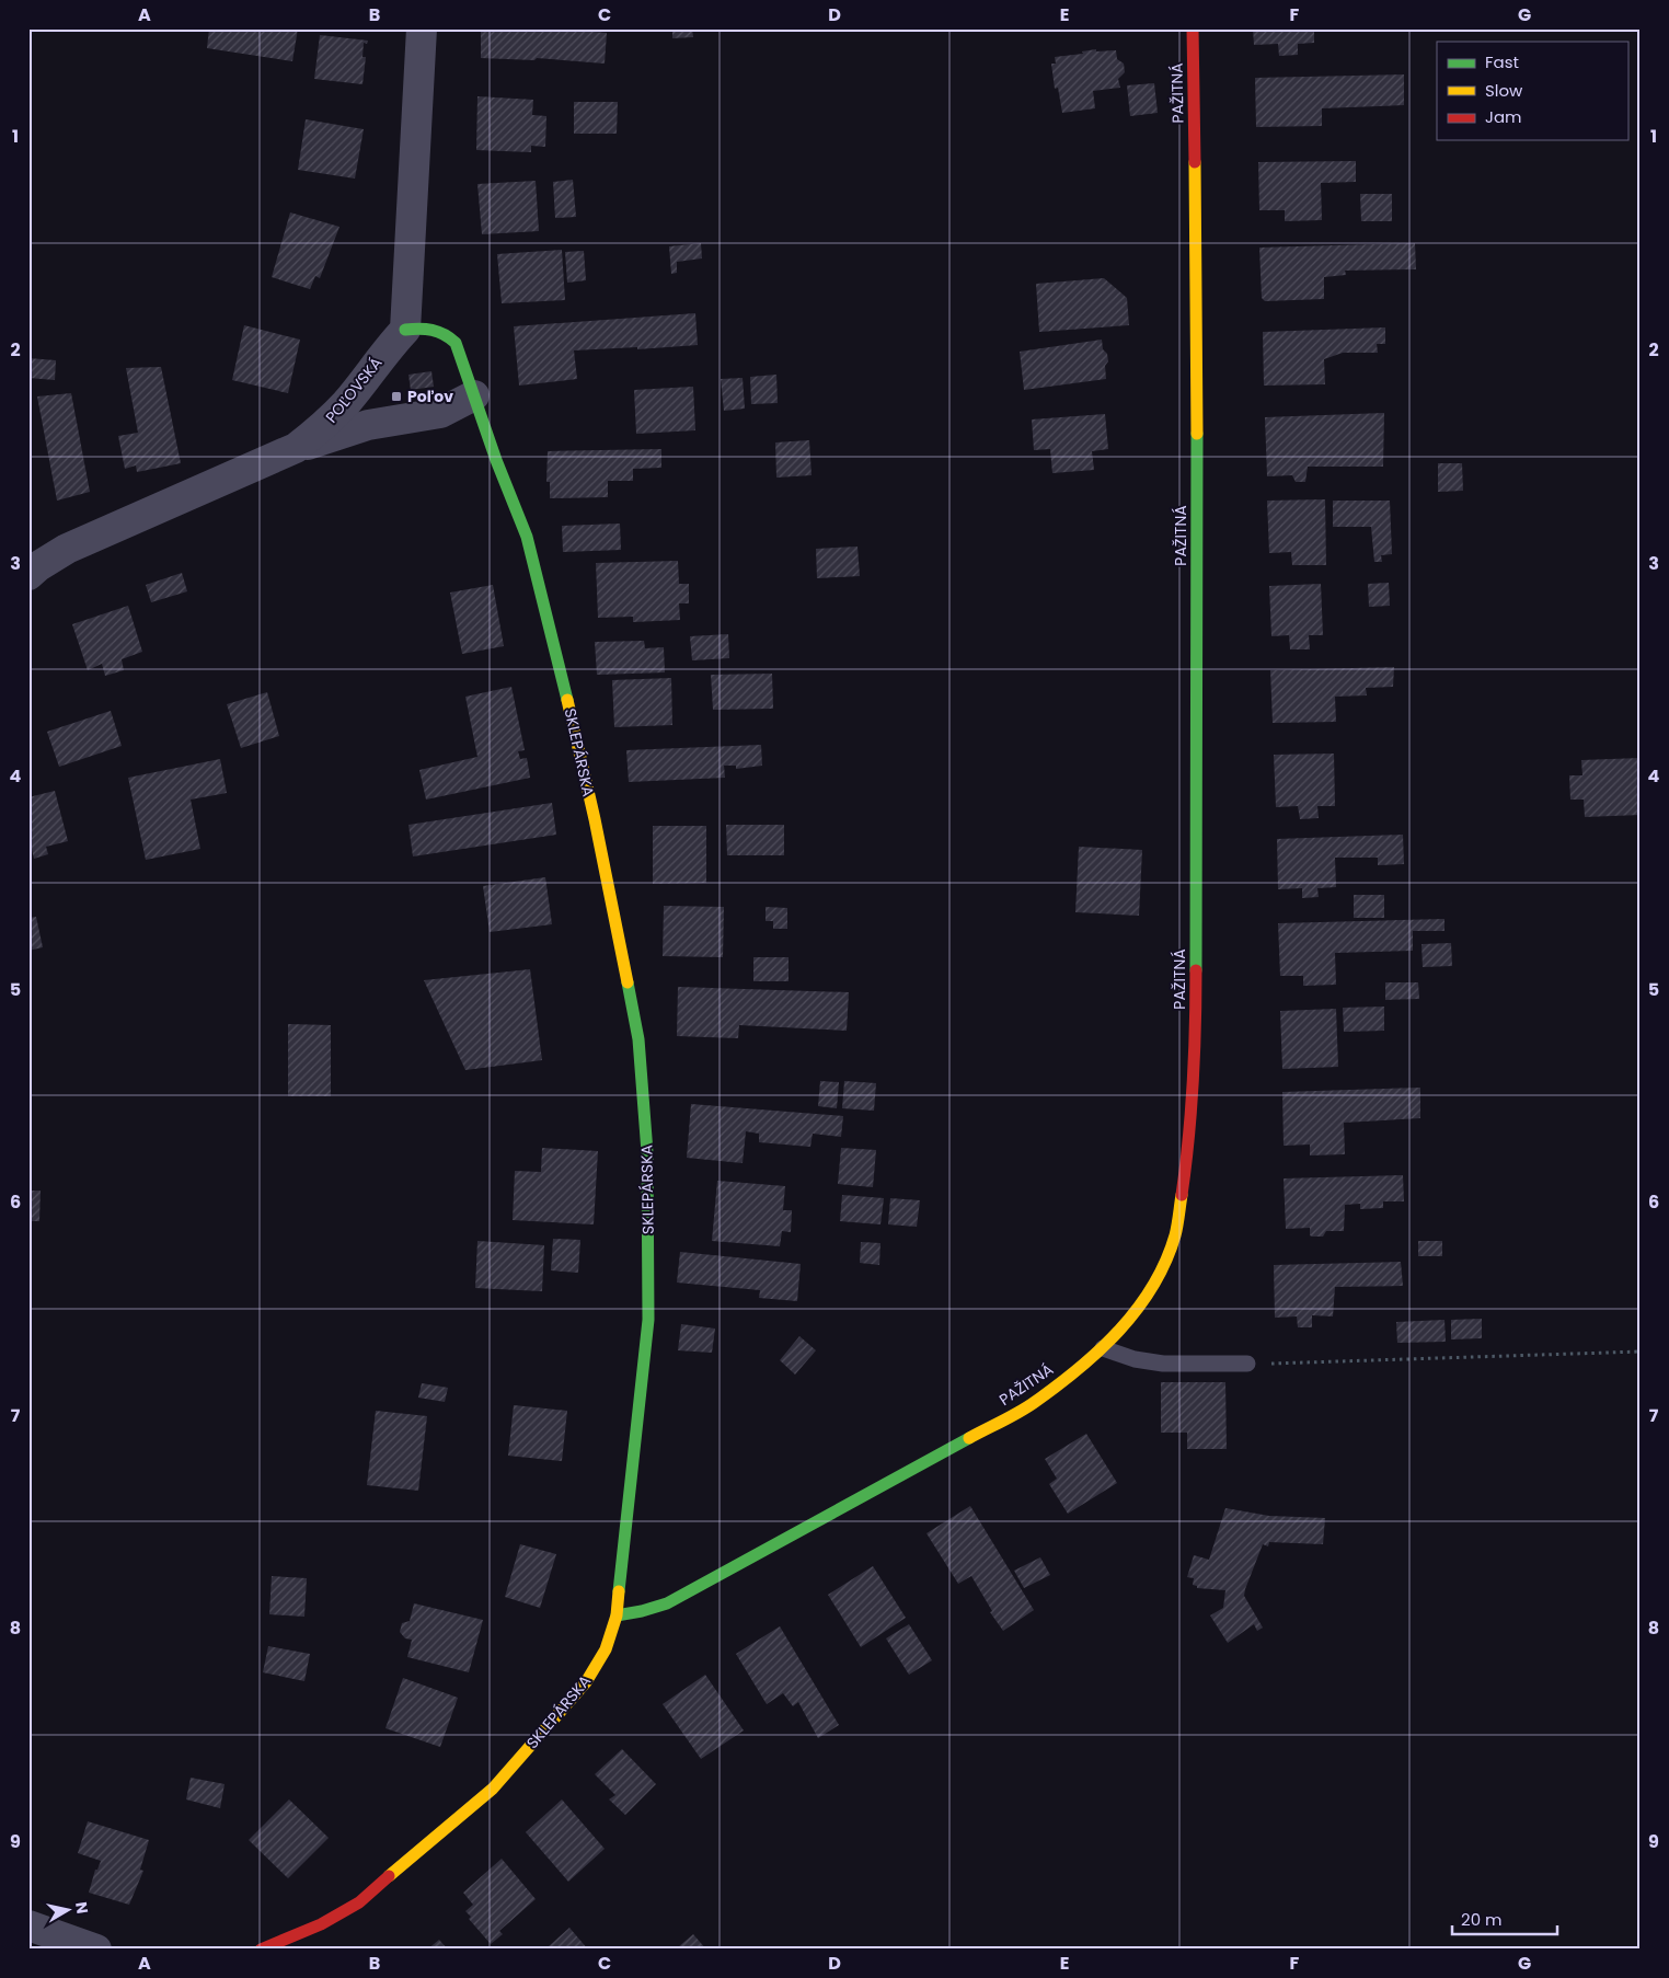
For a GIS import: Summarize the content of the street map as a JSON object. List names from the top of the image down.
{
  "streets": {
    "street": ["PAŽITNÁ", "POĽOVSKÁ", "SKLEPÁRSKA"]
  },
  "crossings": [
    ["PAŽITNÁ", "SKLEPÁRSKA"],
    ["POĽOVSKÁ", "SKLEPÁRSKA"]
  ],
  "places": {
    "transit": ["Poľov"]
  },
  "legend": ["Fast", "Slow", "Jam"],
  "scale_bar": "20 m",
  "north": "right",
  "grid": {
    "columns": [
      "A",
      "B",
      "C",
      "D",
      "E",
      "F",
      "G"
    ],
    "rows": [
      "1",
      "2",
      "3",
      "4",
      "5",
      "6",
      "7",
      "8",
      "9"
    ]
  }
}
